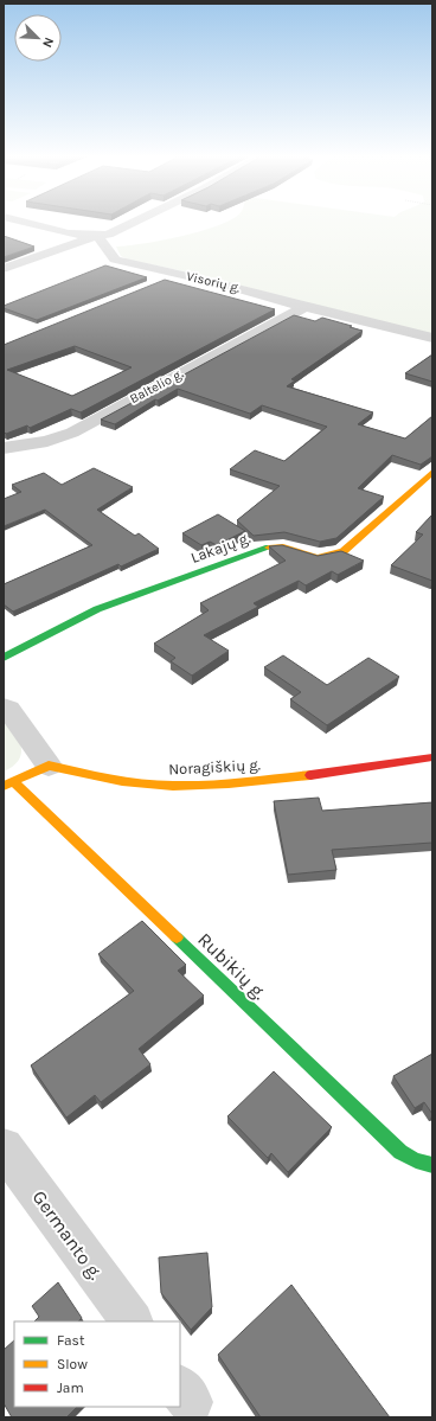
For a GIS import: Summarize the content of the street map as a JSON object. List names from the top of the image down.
{
  "streets": {
    "street": [
      "Visorių g.",
      "Baltelio g.",
      "Lakajų g.",
      "Noragiškių g.",
      "Rubikių g.",
      "Germanto g."
    ]
  },
  "crossings": [
    ["Visorių g.", "Baltelio g."]
  ],
  "legend": ["Fast", "Slow", "Jam"],
  "north": "bottom right"
}
